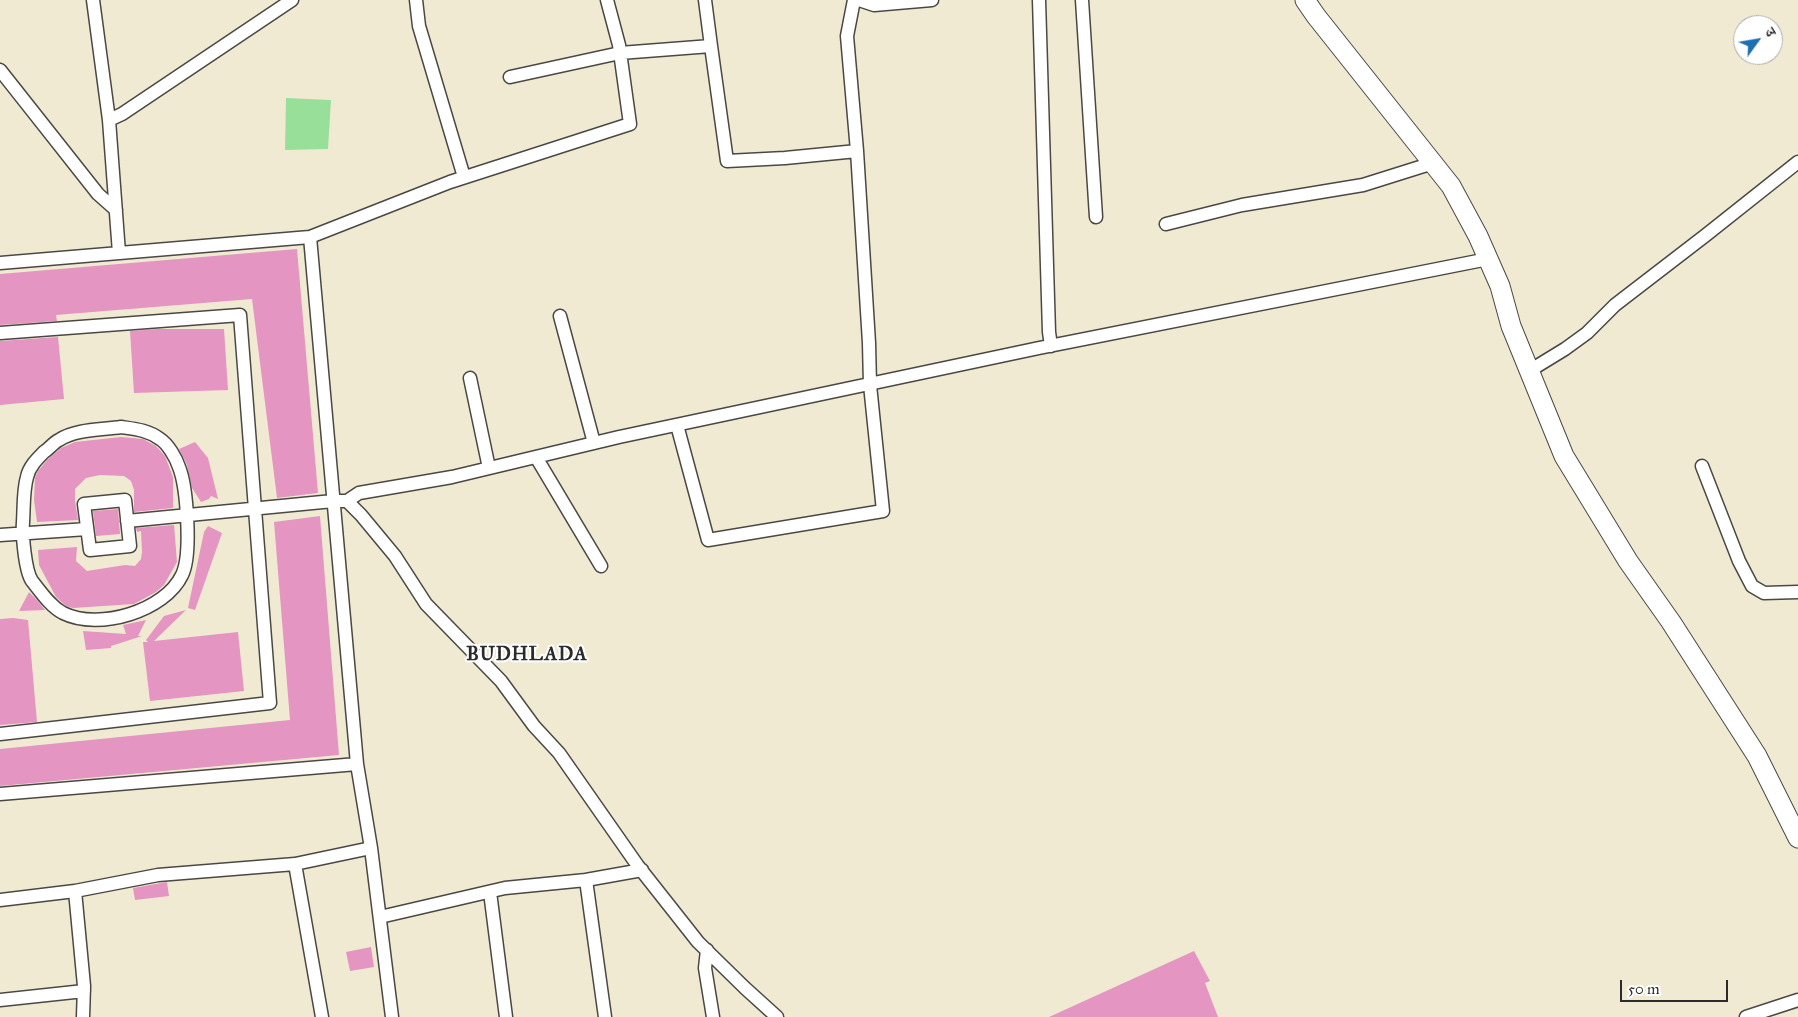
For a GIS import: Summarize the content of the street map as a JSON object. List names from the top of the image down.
{
  "districts": ["BUDHLADA"],
  "scale_bar": "50 m",
  "north": "top right"
}
